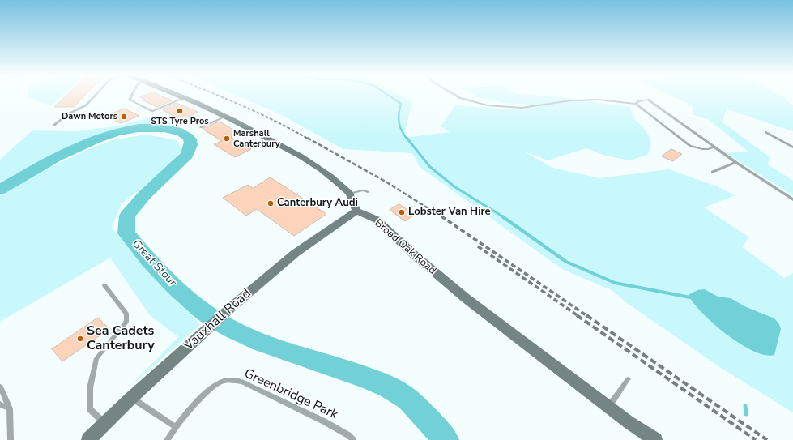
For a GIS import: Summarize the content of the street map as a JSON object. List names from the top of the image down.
{
  "streets": {
    "street": ["Broad Oak Road", "Vauxhall Road"],
    "lane": ["Greenbridge Park"]
  },
  "crossings": [
    ["Broad Oak Road", "Vauxhall Road"]
  ],
  "water": ["Great Stour"],
  "places": [
    "STS Tyre Pros",
    "Dawn Motors",
    "Marshall Canterbury",
    "Canterbury Audi",
    "Lobster Van Hire",
    "Sea Cadets Canterbury"
  ]
}
